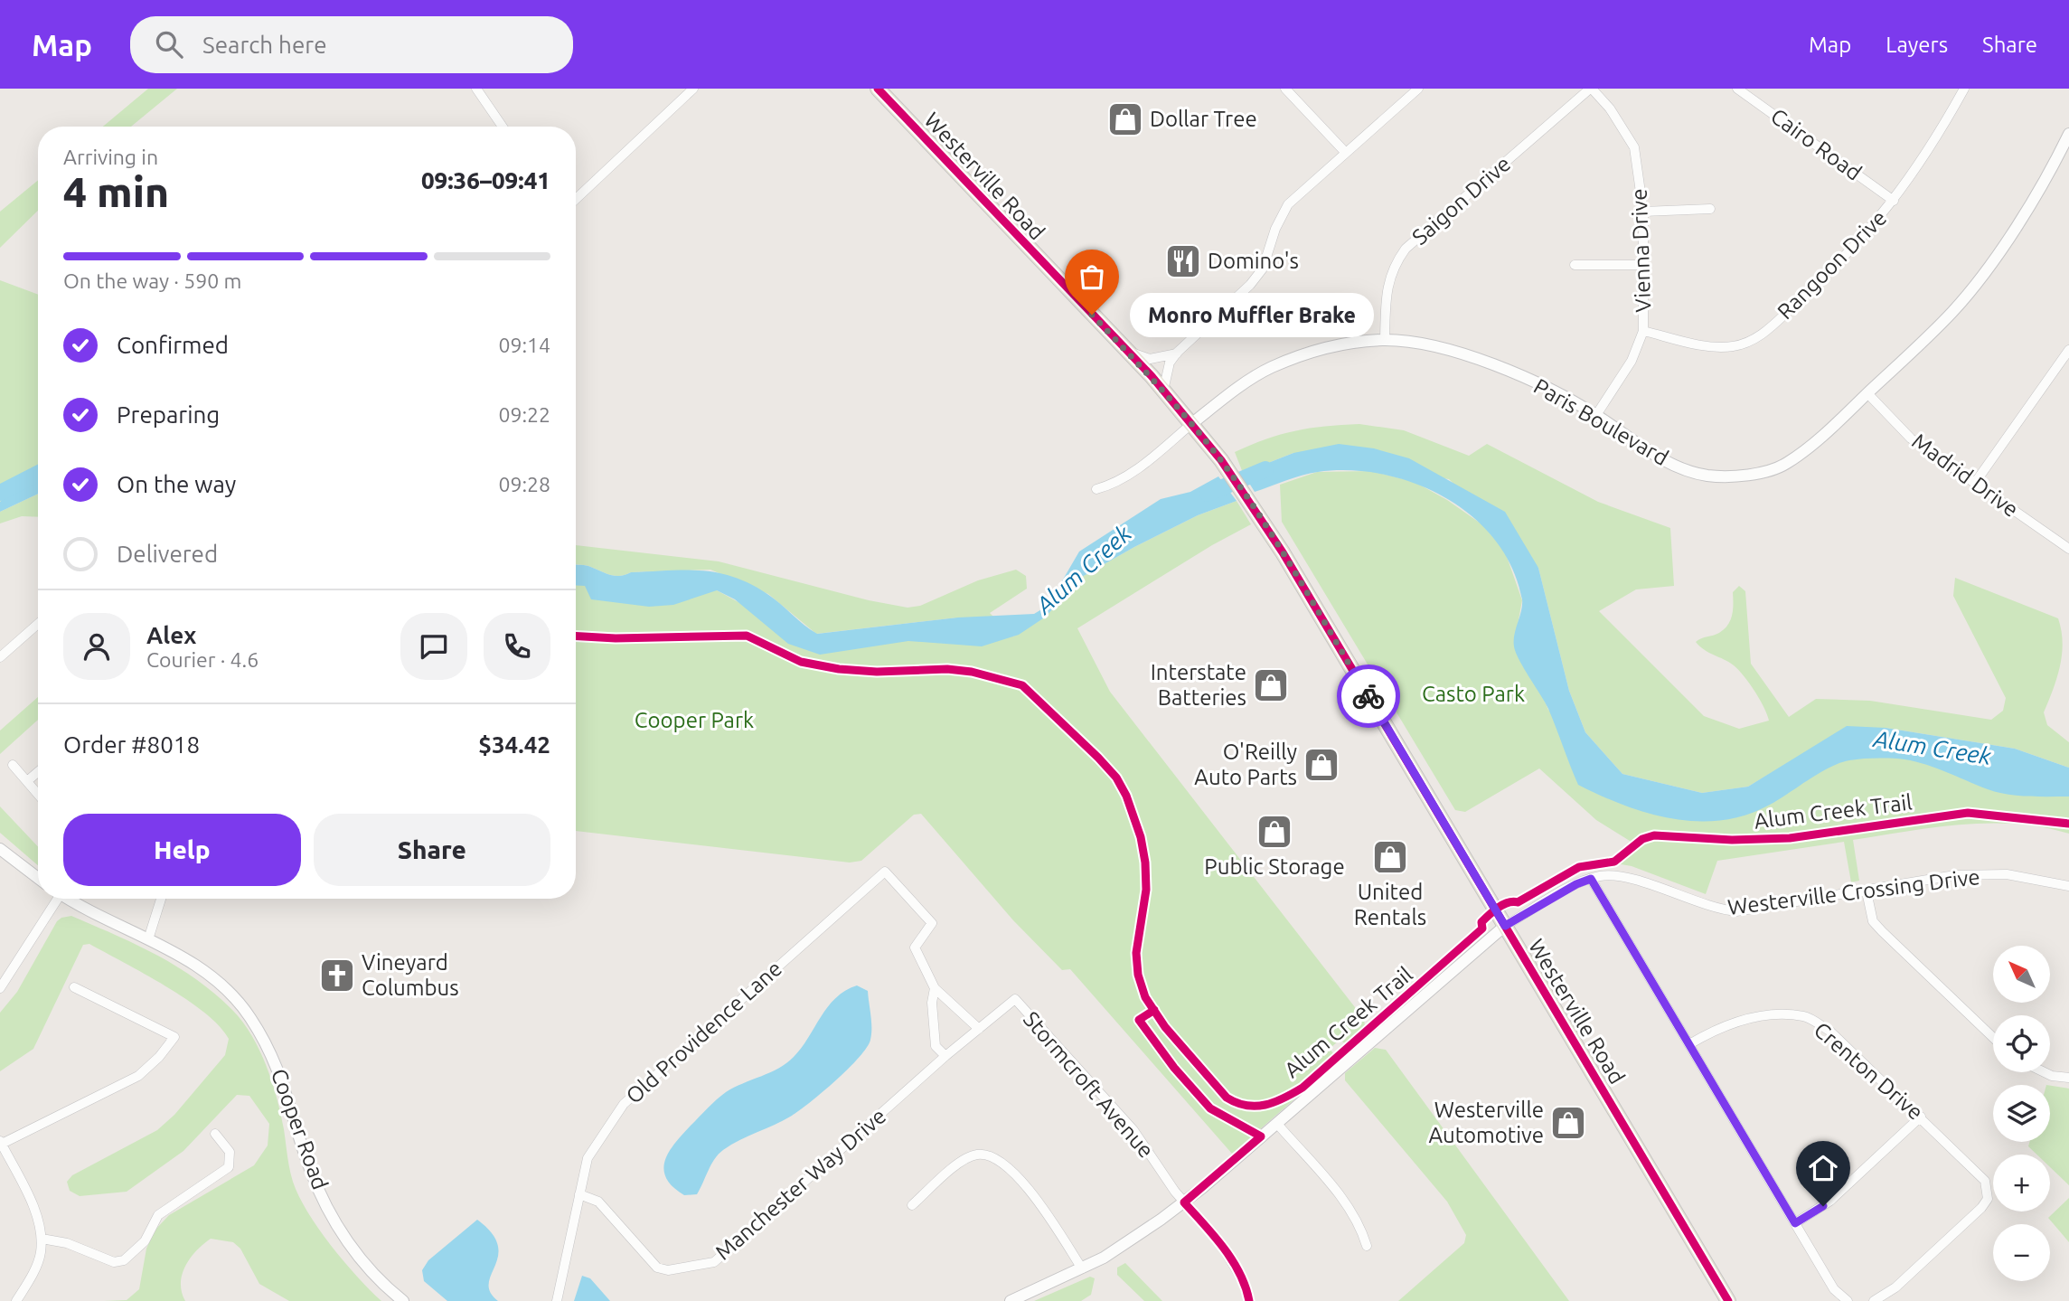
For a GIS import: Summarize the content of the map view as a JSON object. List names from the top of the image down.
{
  "streets": {
    "main road": ["Westerville Road"],
    "street": [
      "Cairo Road",
      "Saigon Drive",
      "Vienna Drive",
      "Rangoon Drive",
      "Paris Boulevard",
      "Madrid Drive",
      "Westerville Crossing Drive",
      "Old Providence Lane",
      "Crenton Drive",
      "Stormcroft Avenue",
      "Cooper Road",
      "Manchester Way Drive"
    ],
    "cycle path": ["Alum Creek Trail"]
  },
  "crossings": [
    ["Cairo Road", "Rangoon Drive"],
    ["Westerville Road", "Paris Boulevard"],
    ["Westerville Road", "Westerville Crossing Drive"],
    ["Saigon Drive", "Vienna Drive"],
    ["Saigon Drive", "Paris Boulevard"],
    ["Vienna Drive", "Rangoon Drive"],
    ["Vienna Drive", "Paris Boulevard"],
    ["Paris Boulevard", "Madrid Drive"],
    ["Old Providence Lane", "Manchester Way Drive"],
    ["Stormcroft Avenue", "Manchester Way Drive"]
  ],
  "water": ["Alum Creek"],
  "parks": ["Casto Park", "Cooper Park"],
  "places": {
    "shop": [
      "Dollar Tree",
      "Interstate Batteries",
      "O'Reilly Auto Parts",
      "Public Storage",
      "United Rentals",
      "Westerville Automotive"
    ],
    "restaurant": ["Domino's"],
    "other": ["Monro Muffler Brake"],
    "church": ["Vineyard Columbus"]
  },
  "north": "top left",
  "page": {
    "header": "Map",
    "search": "Search here",
    "nav": ["Map", "Layers", "Share"],
    "heading": ["4 min", "Arriving in", "09:36–09:41"],
    "panel": [
      "Alex",
      "Courier · 4.6",
      "Order #8018",
      "$34.42"
    ],
    "bar": "On the way · 590 m",
    "bubble": "Monro Muffler Brake",
    "list": [
      ["Confirmed", "09:14"],
      ["Preparing", "09:22"],
      ["On the way", "09:28"],
      "Delivered"
    ],
    "buttons": ["Help", "Share"],
    "map_buttons": ["+", "−"]
  }
}
